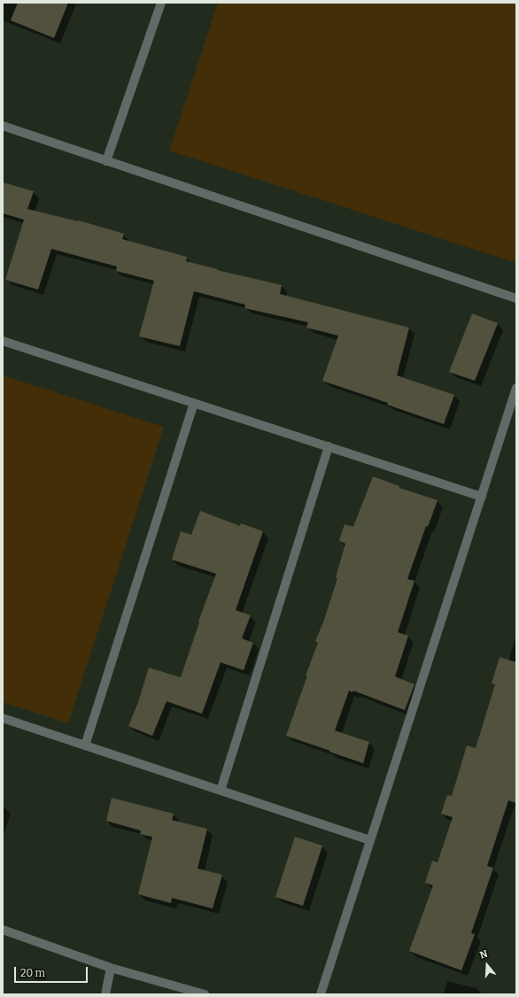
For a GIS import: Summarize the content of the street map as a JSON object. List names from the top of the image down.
{
  "scale_bar": "20 m",
  "north": "top"
}
